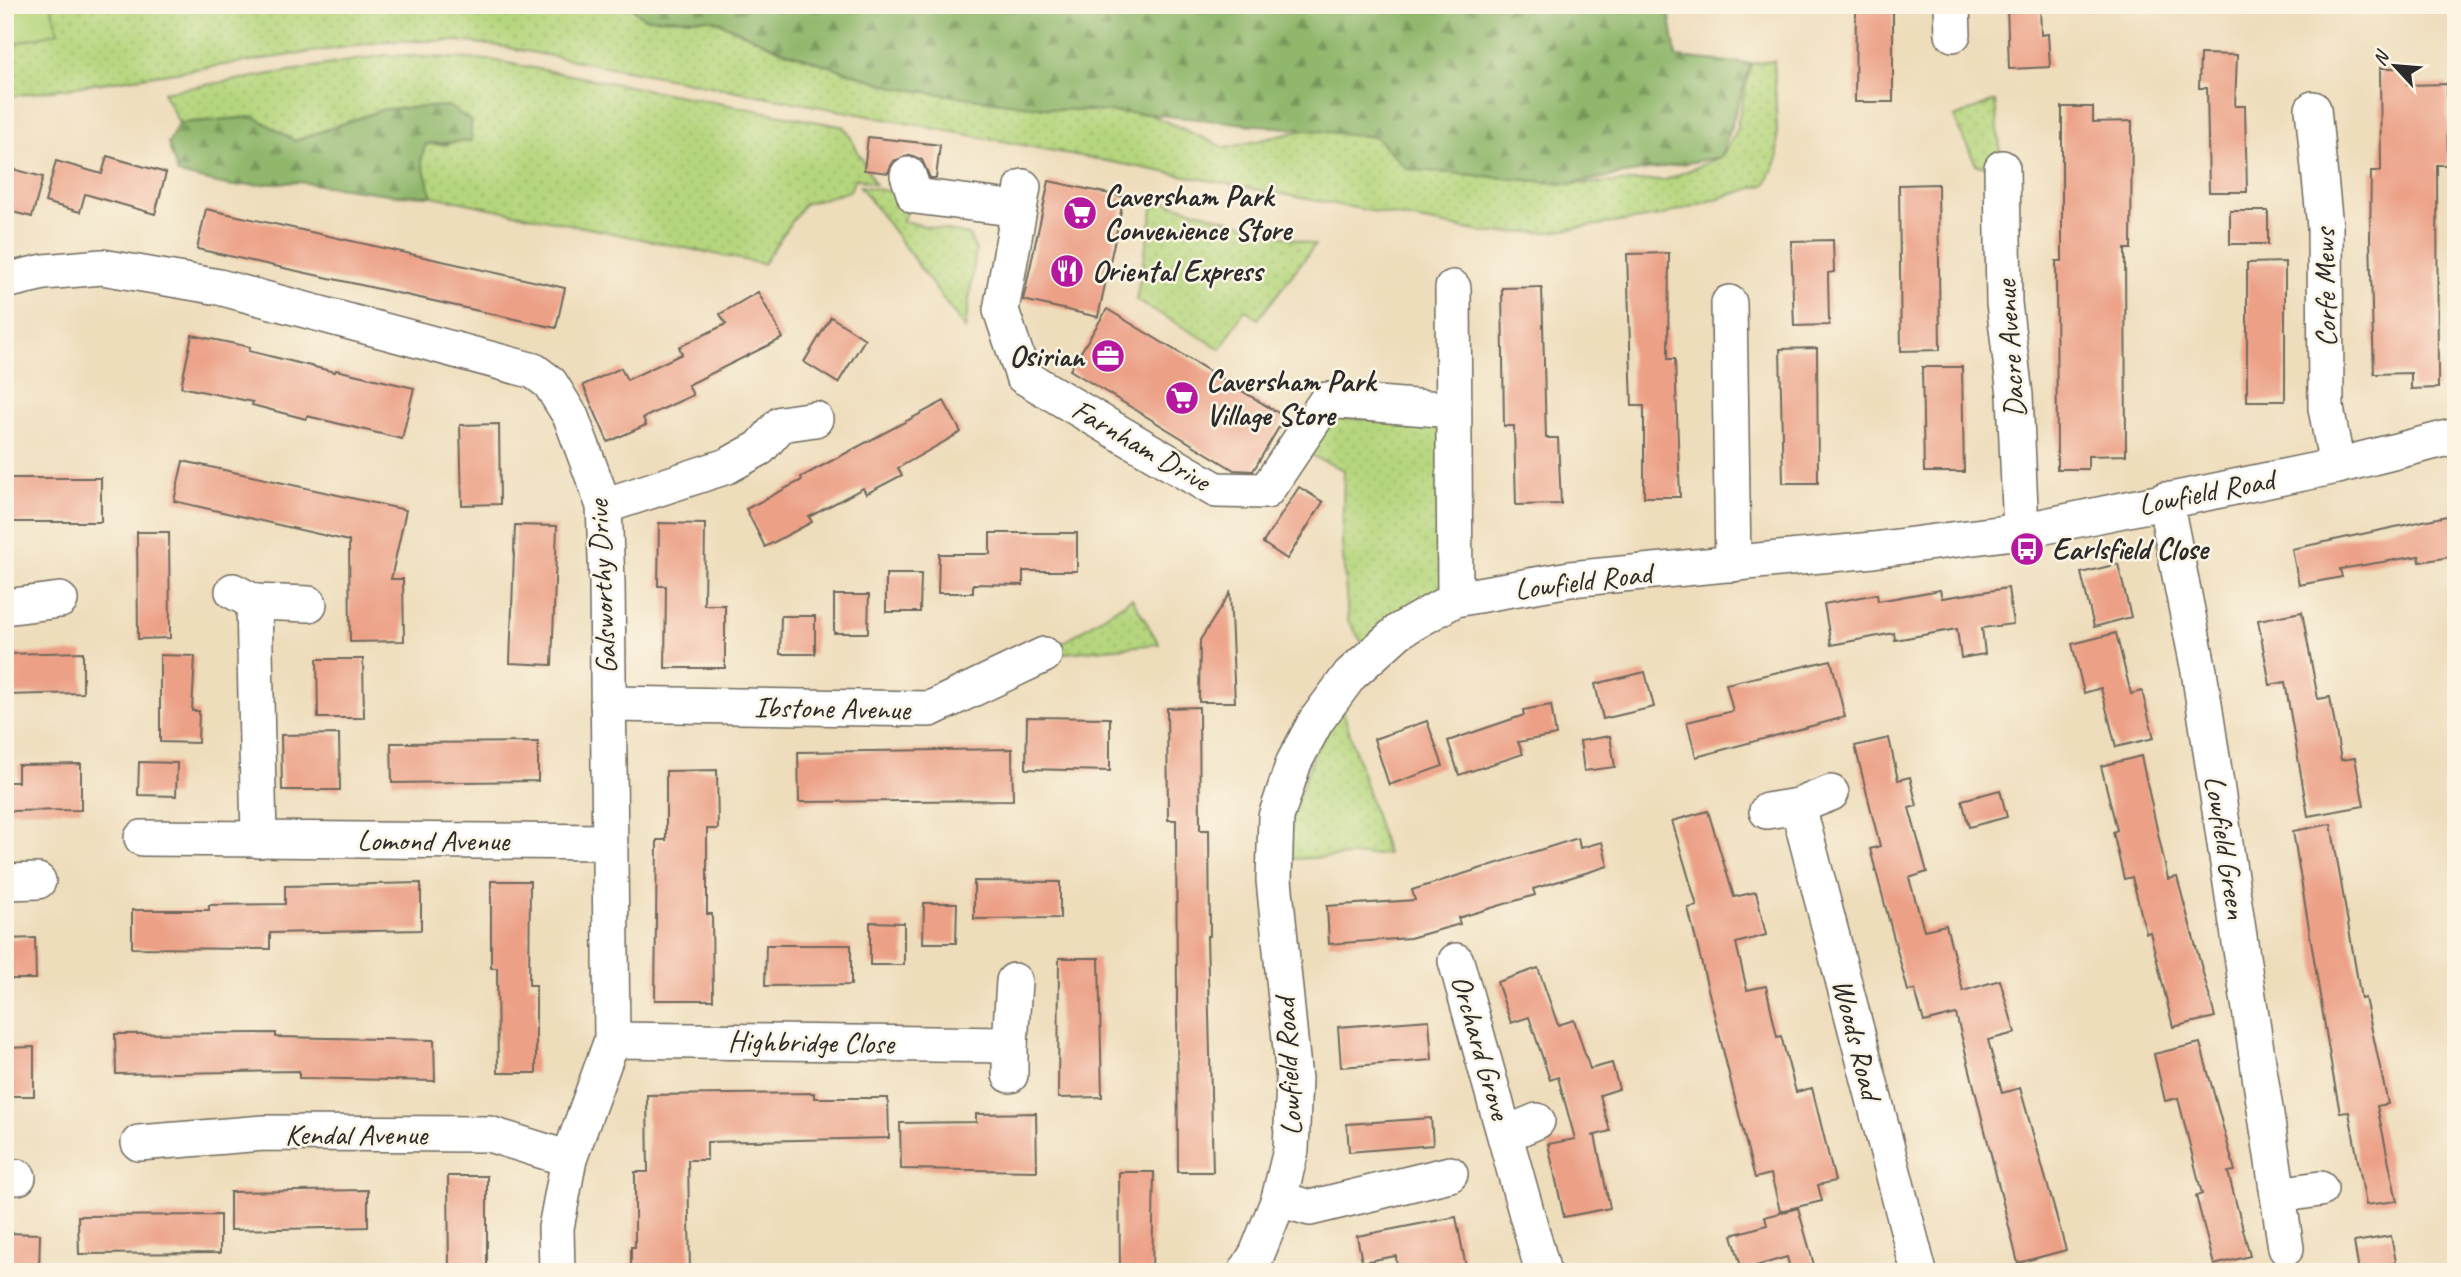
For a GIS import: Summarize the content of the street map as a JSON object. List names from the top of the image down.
{
  "streets": {
    "street": [
      "Corfe Mews",
      "Dacre Avenue",
      "Farnham Drive",
      "Lowfield Road",
      "Galsworthy Drive",
      "Ibstone Avenue",
      "Lomond Avenue",
      "Lowfield Green",
      "Woods Road",
      "Highbridge Close",
      "Orchard Grove",
      "Kendal Avenue"
    ]
  },
  "crossings": [
    ["Corfe Mews", "Lowfield Road"],
    ["Dacre Avenue", "Lowfield Road"],
    ["Lowfield Road", "Lowfield Green"],
    ["Galsworthy Drive", "Ibstone Avenue"],
    ["Galsworthy Drive", "Lomond Avenue"],
    ["Galsworthy Drive", "Highbridge Close"],
    ["Galsworthy Drive", "Kendal Avenue"]
  ],
  "places": {
    "supermarket": ["Caversham Park Convenience Store", "Caversham Park Village Store"],
    "restaurant": ["Oriental Express"],
    "office": ["Osirian"],
    "bus stop": ["Earlsfield Close"]
  },
  "north": "top left"
}
